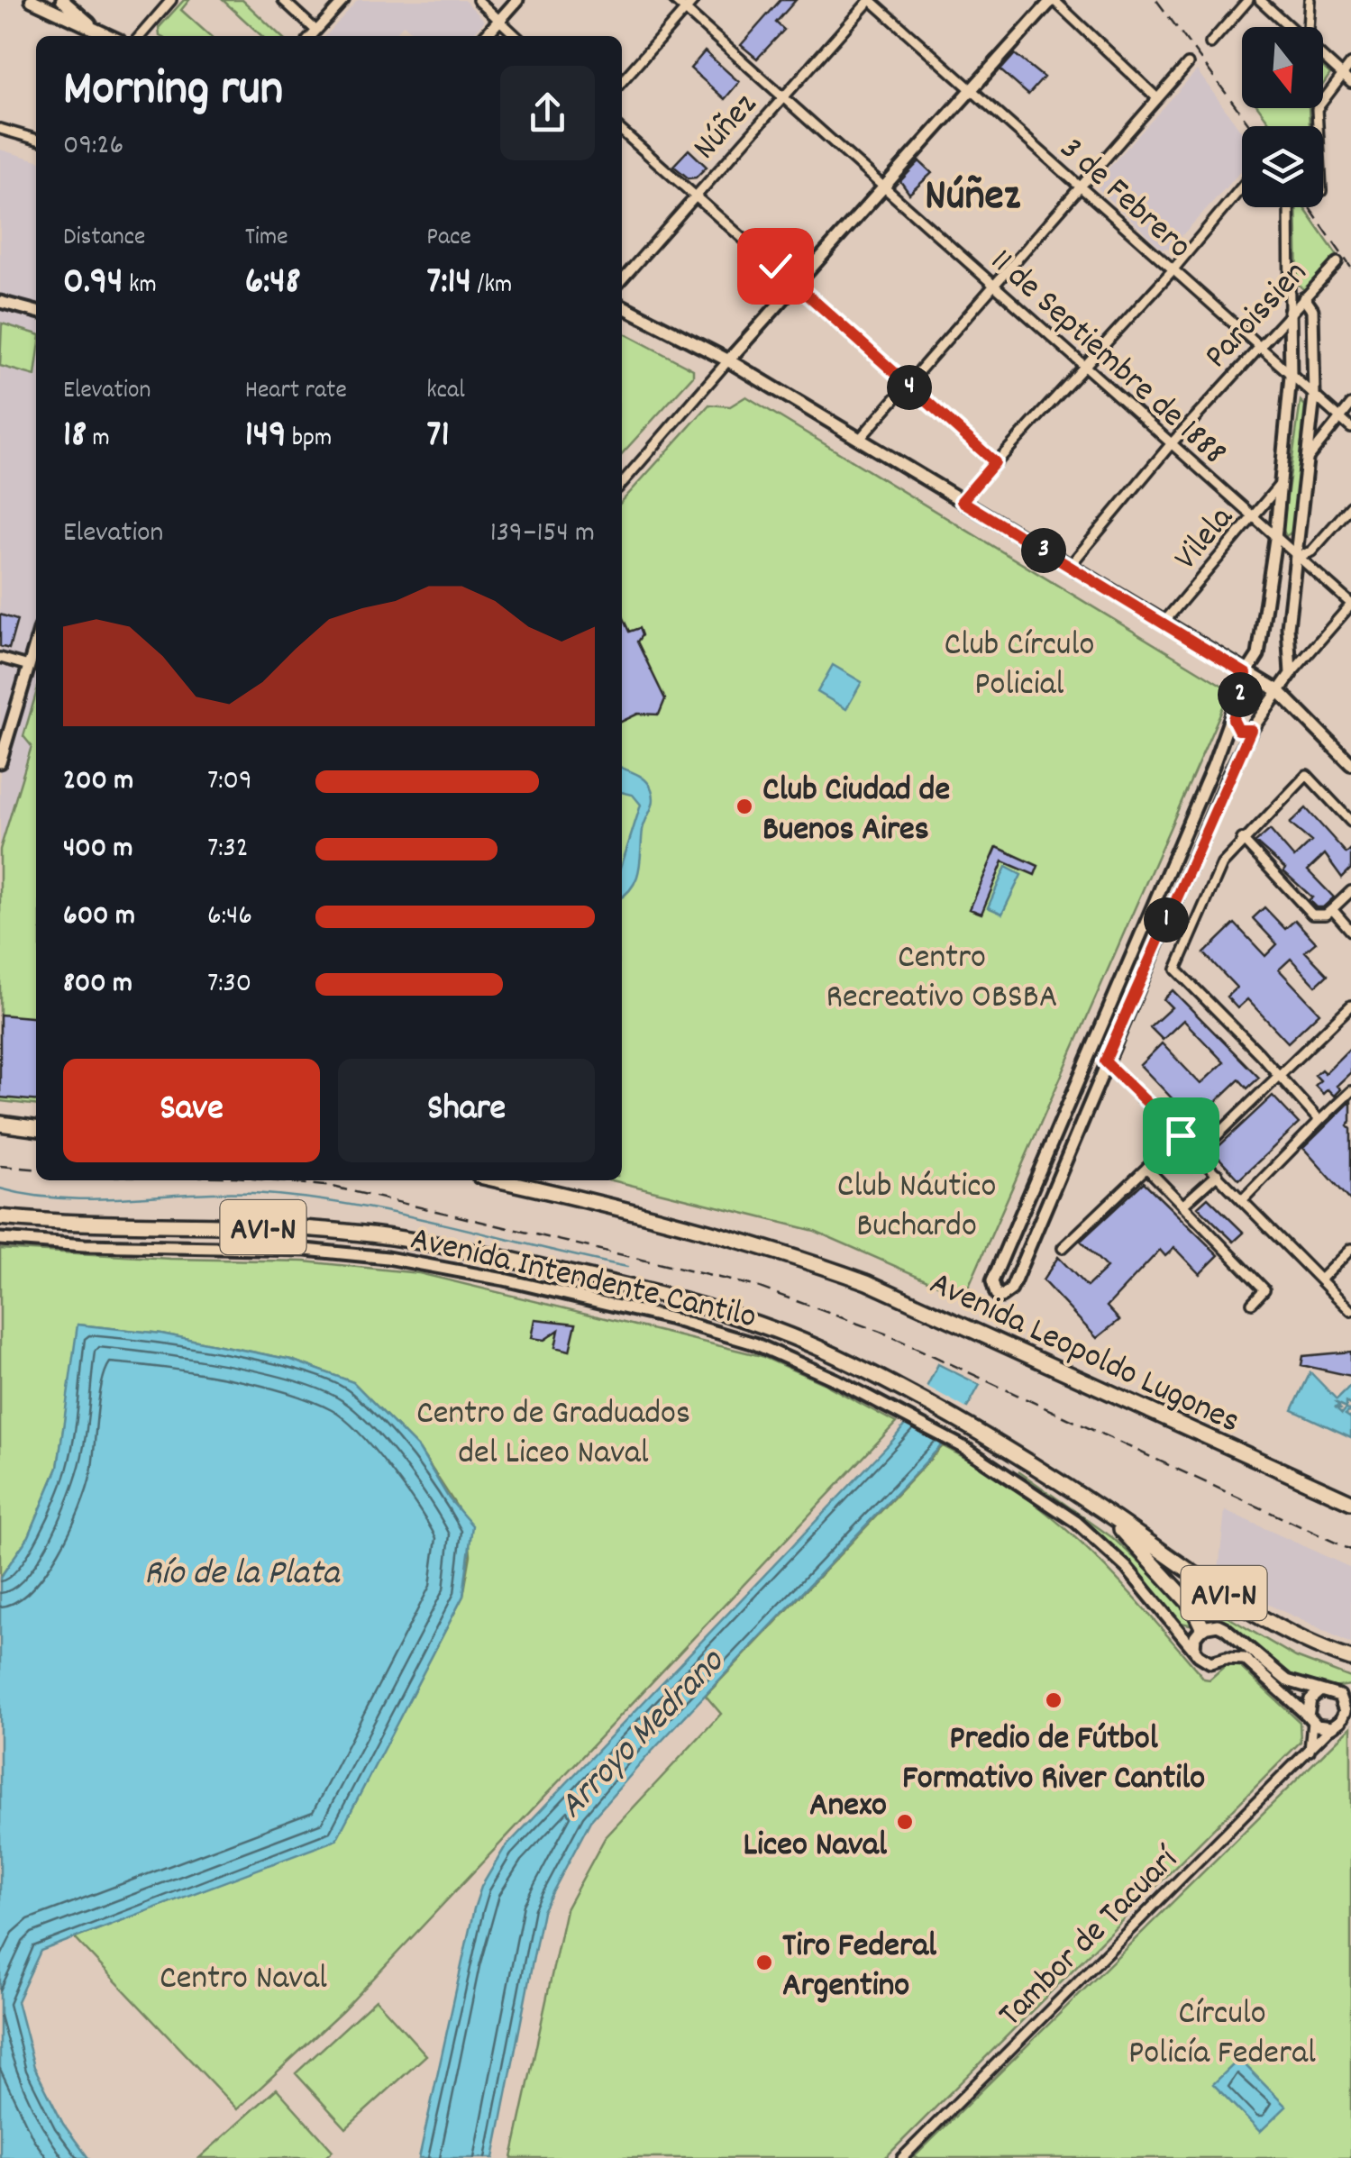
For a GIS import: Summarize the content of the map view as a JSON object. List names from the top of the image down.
{
  "streets": {
    "highway": ["AV1-N", "Avenida Intendente Cantilo", "Avenida Leopoldo Lugones"],
    "street": [
      "Núñez",
      "3 de Febrero",
      "Paroissien",
      "11 de Septiembre de 1888",
      "Vilela",
      "Tambor de Tacuarí"
    ]
  },
  "crossings": [
    ["Núñez", "3 de Febrero"],
    ["Núñez", "11 de Septiembre de 1888"],
    ["3 de Febrero", "Paroissien"],
    ["Paroissien", "11 de Septiembre de 1888"],
    ["11 de Septiembre de 1888", "Vilela"]
  ],
  "districts": ["Núñez"],
  "water": ["Río de la Plata", "Arroyo Medrano"],
  "parks": [
    "Club Círculo Policial",
    "Centro Recreativo OBSBA",
    "Club Náutico Buchardo",
    "Centro de Graduados del Liceo Naval",
    "Centro Naval",
    "Círculo Policía Federal"
  ],
  "places": [
    "Club Ciudad de Buenos Aires",
    "Predio de Fútbol Formativo River Cantilo",
    "Anexo Liceo Naval",
    "Tiro Federal Argentino"
  ],
  "north": "bottom",
  "page": {
    "heading": ["Morning run", "09:26"],
    "stats": [
      ["Distance", "0.94 km"],
      ["Time", "6:48"],
      ["Pace", "7:14 /km"],
      ["Elevation", "18 m"],
      ["Heart rate", "149 bpm"],
      ["kcal", "71"]
    ],
    "pins": [
      "4",
      "3",
      "2",
      "1"
    ],
    "chart": ["Elevation", "139–154 m"],
    "list": [
      {
        "name": "200 m",
        "note": "7:09"
      },
      {
        "name": "400 m",
        "note": "7:32"
      },
      {
        "name": "600 m",
        "note": "6:46"
      },
      {
        "name": "800 m",
        "note": "7:30"
      }
    ],
    "buttons": ["Save", "Share"]
  }
}
